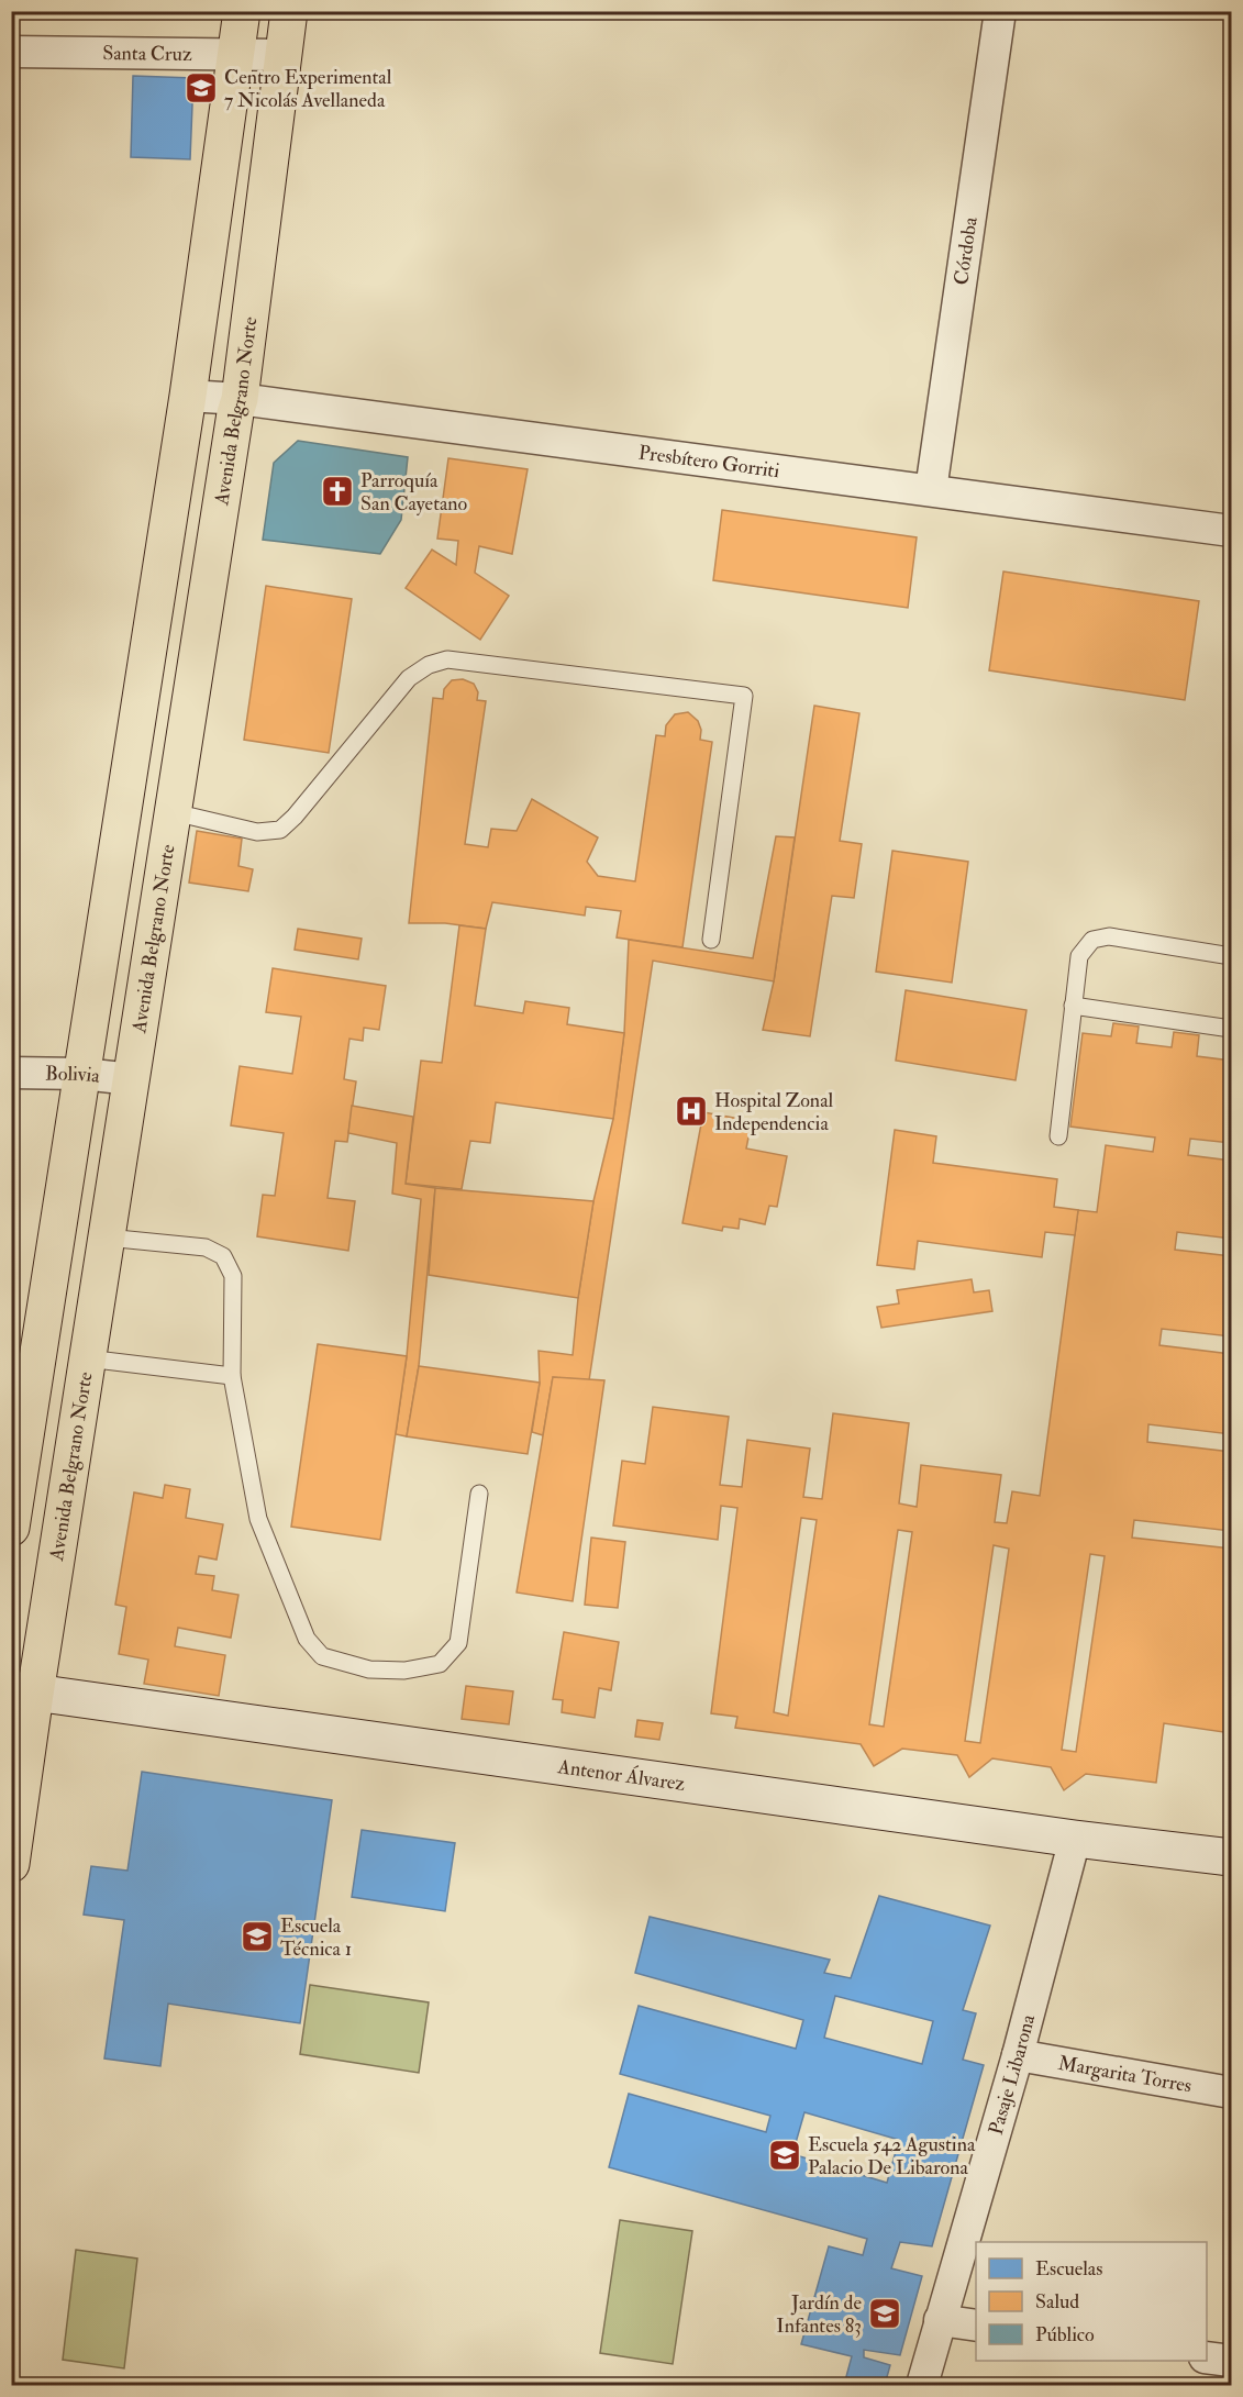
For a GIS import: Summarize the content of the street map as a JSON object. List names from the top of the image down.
{
  "streets": {
    "main road": ["Avenida Belgrano Norte", "Antenor Álvarez"],
    "street": [
      "Santa Cruz",
      "Córdoba",
      "Presbítero Gorriti",
      "Bolivia",
      "Margarita Torres",
      "Pasaje Libarona"
    ]
  },
  "crossings": [
    ["Santa Cruz", "Avenida Belgrano Norte"],
    ["Córdoba", "Presbítero Gorriti"],
    ["Avenida Belgrano Norte", "Presbítero Gorriti"],
    ["Avenida Belgrano Norte", "Bolivia"],
    ["Avenida Belgrano Norte", "Antenor Álvarez"],
    ["Antenor Álvarez", "Pasaje Libarona"],
    ["Margarita Torres", "Pasaje Libarona"]
  ],
  "places": {
    "school or university": [
      "Centro Experimental 7 Nicolás Avellaneda",
      "Escuela Técnica 1",
      "Escuela 542 Agustina Palacio De Libarona",
      "Jardín de Infantes 83"
    ],
    "church": ["Parroquía San Cayetano"],
    "hospital": ["Hospital Zonal Independencia"]
  },
  "legend": ["Escuelas", "Salud", "Público"]
}
